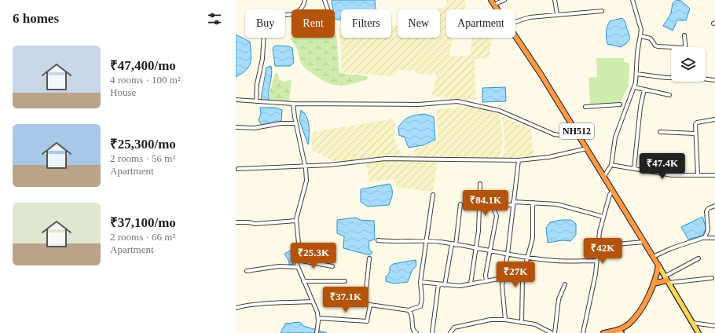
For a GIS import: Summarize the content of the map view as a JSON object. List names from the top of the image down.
{
  "streets": {
    "highway": ["NH512"]
  },
  "page": {
    "heading": "6 homes",
    "chip": [
      "Buy",
      "Rent",
      "Filters",
      "New",
      "Apartment"
    ],
    "list": [
      {
        "name": "₹47,400/mo",
        "note": "4 rooms · 100 m² · House"
      },
      {
        "name": "₹25,300/mo",
        "note": "2 rooms · 56 m² · Apartment"
      },
      {
        "name": "₹37,100/mo",
        "note": "2 rooms · 66 m² · Apartment"
      }
    ],
    "price": [
      "₹47.4K",
      "₹84.1K",
      "₹42K",
      "₹25.3K",
      "₹27K",
      "₹37.1K"
    ]
  }
}
